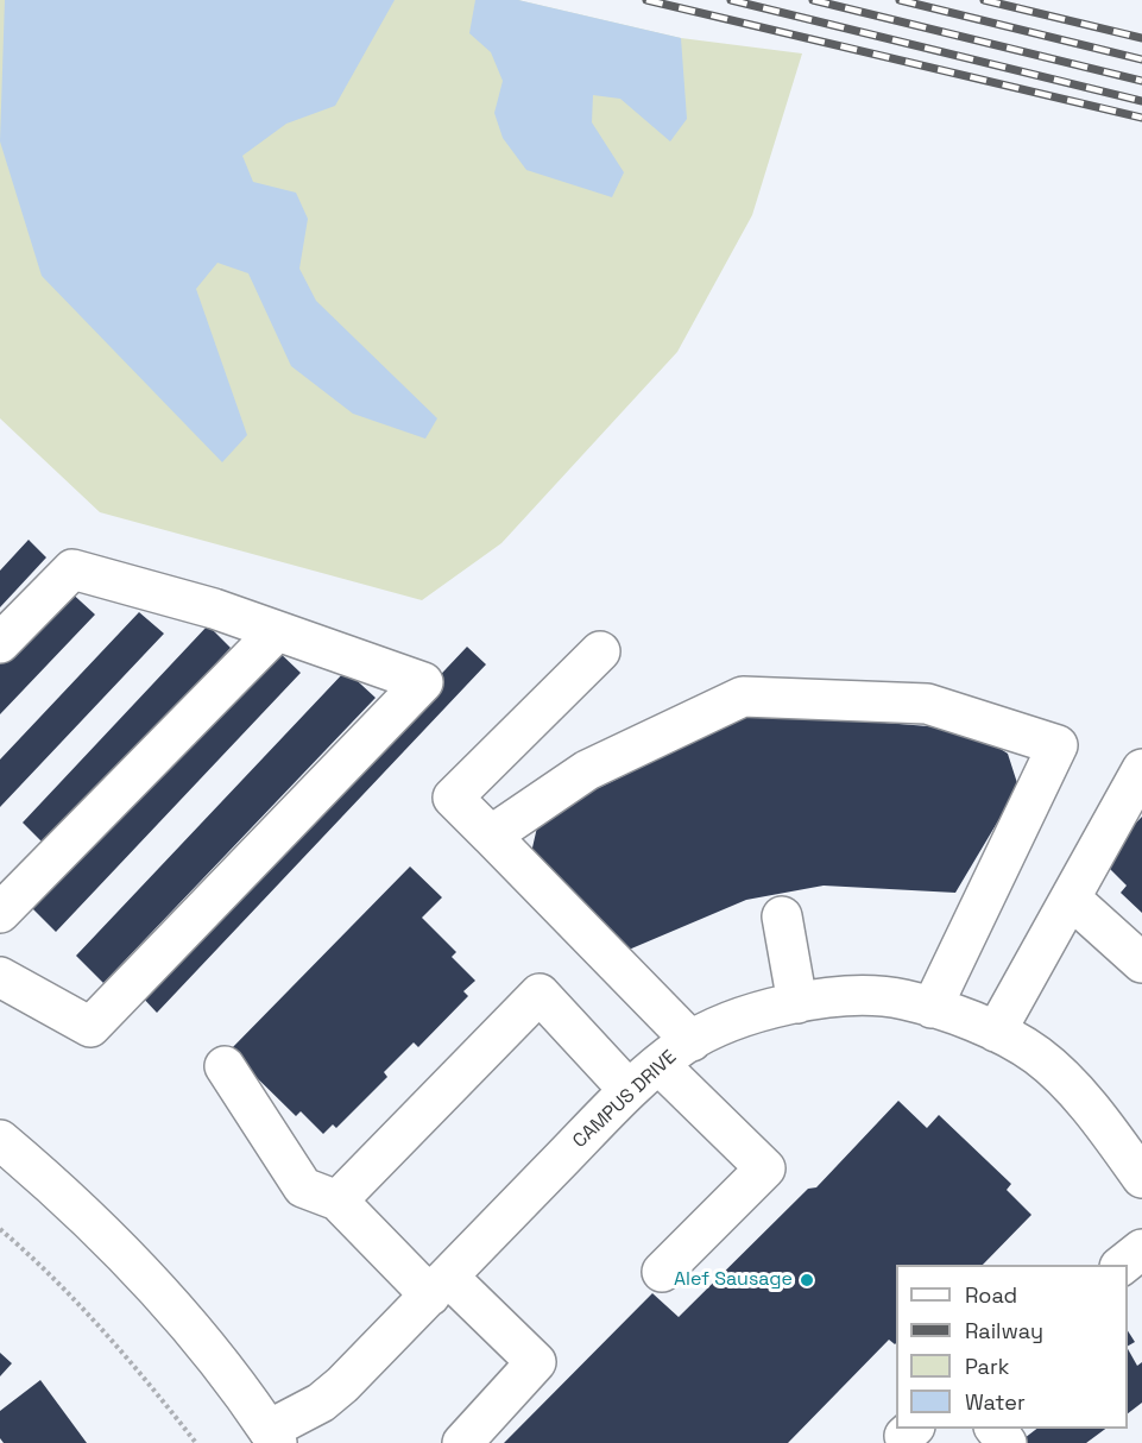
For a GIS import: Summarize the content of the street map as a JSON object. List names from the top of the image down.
{
  "streets": {
    "street": ["CAMPUS DRIVE"]
  },
  "places": ["Alef Sausage"],
  "legend": [
    "Road",
    "Railway",
    "Park",
    "Water"
  ]
}
